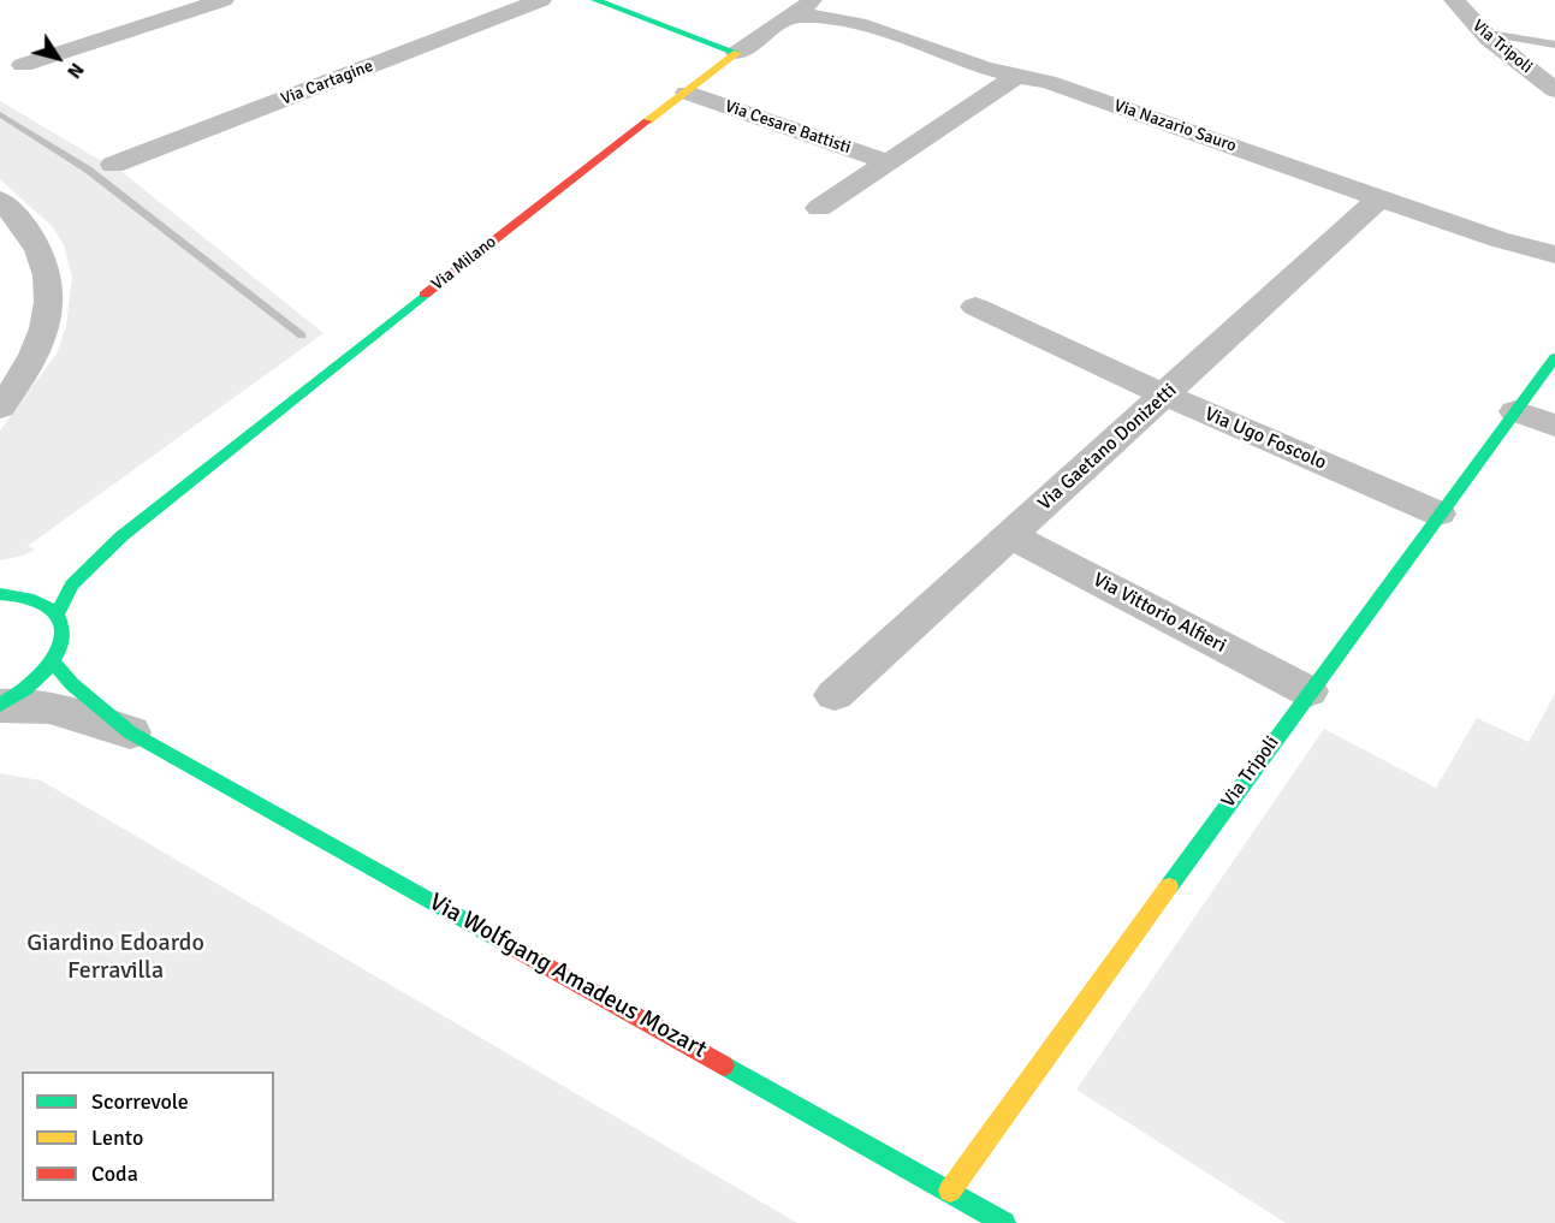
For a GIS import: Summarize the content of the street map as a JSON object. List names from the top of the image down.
{
  "streets": {
    "street": [
      "Via Tripoli",
      "Via Cartagine",
      "Via Nazario Sauro",
      "Via Cesare Battisti",
      "Via Milano",
      "Via Ugo Foscolo",
      "Via Gaetano Donizetti",
      "Via Vittorio Alfieri",
      "Via Wolfgang Amadeus Mozart"
    ]
  },
  "crossings": [
    ["Via Tripoli", "Via Ugo Foscolo"],
    ["Via Tripoli", "Via Vittorio Alfieri"],
    ["Via Tripoli", "Via Wolfgang Amadeus Mozart"],
    ["Via Nazario Sauro", "Via Cesare Battisti"],
    ["Via Nazario Sauro", "Via Milano"],
    ["Via Nazario Sauro", "Via Gaetano Donizetti"],
    ["Via Cesare Battisti", "Via Milano"],
    ["Via Ugo Foscolo", "Via Gaetano Donizetti"],
    ["Via Gaetano Donizetti", "Via Vittorio Alfieri"]
  ],
  "parks": ["Giardino Edoardo Ferravilla"],
  "legend": ["Scorrevole", "Lento", "Coda"],
  "north": "bottom right"
}
